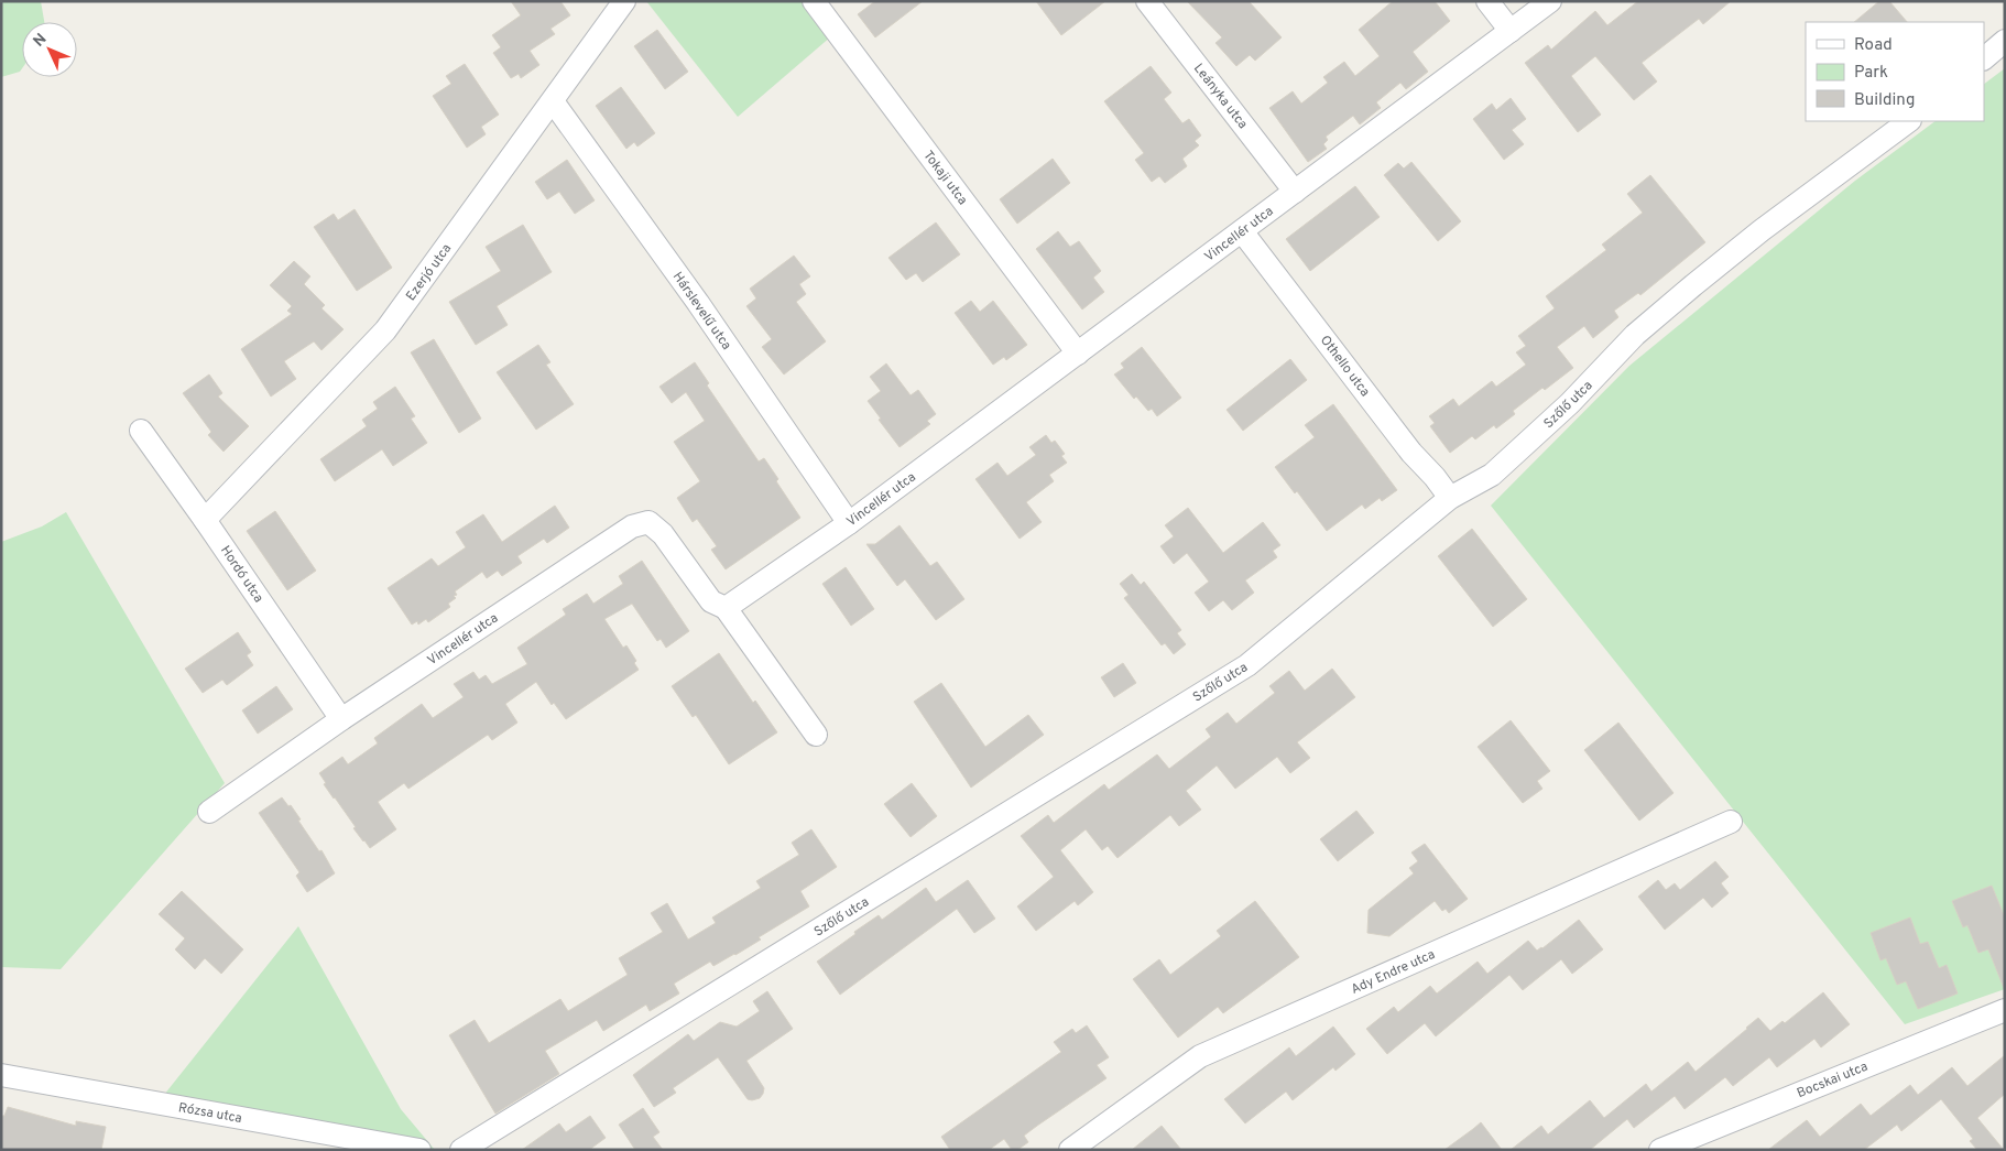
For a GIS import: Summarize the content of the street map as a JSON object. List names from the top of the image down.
{
  "streets": {
    "street": [
      "Leányka utca",
      "Tokaji utca",
      "Vincellér utca",
      "Ezerjó utca",
      "Hárslevelű utca",
      "Othello utca",
      "Szőlő utca",
      "Hordó utca",
      "Ady Endre utca",
      "Bocskai utca",
      "Rózsa utca"
    ]
  },
  "crossings": [
    ["Leányka utca", "Vincellér utca"],
    ["Tokaji utca", "Vincellér utca"],
    ["Vincellér utca", "Hárslevelű utca"],
    ["Vincellér utca", "Othello utca"],
    ["Vincellér utca", "Hordó utca"],
    ["Ezerjó utca", "Hárslevelű utca"],
    ["Ezerjó utca", "Hordó utca"],
    ["Othello utca", "Szőlő utca"]
  ],
  "legend": ["Road", "Park", "Building"],
  "north": "top left"
}
